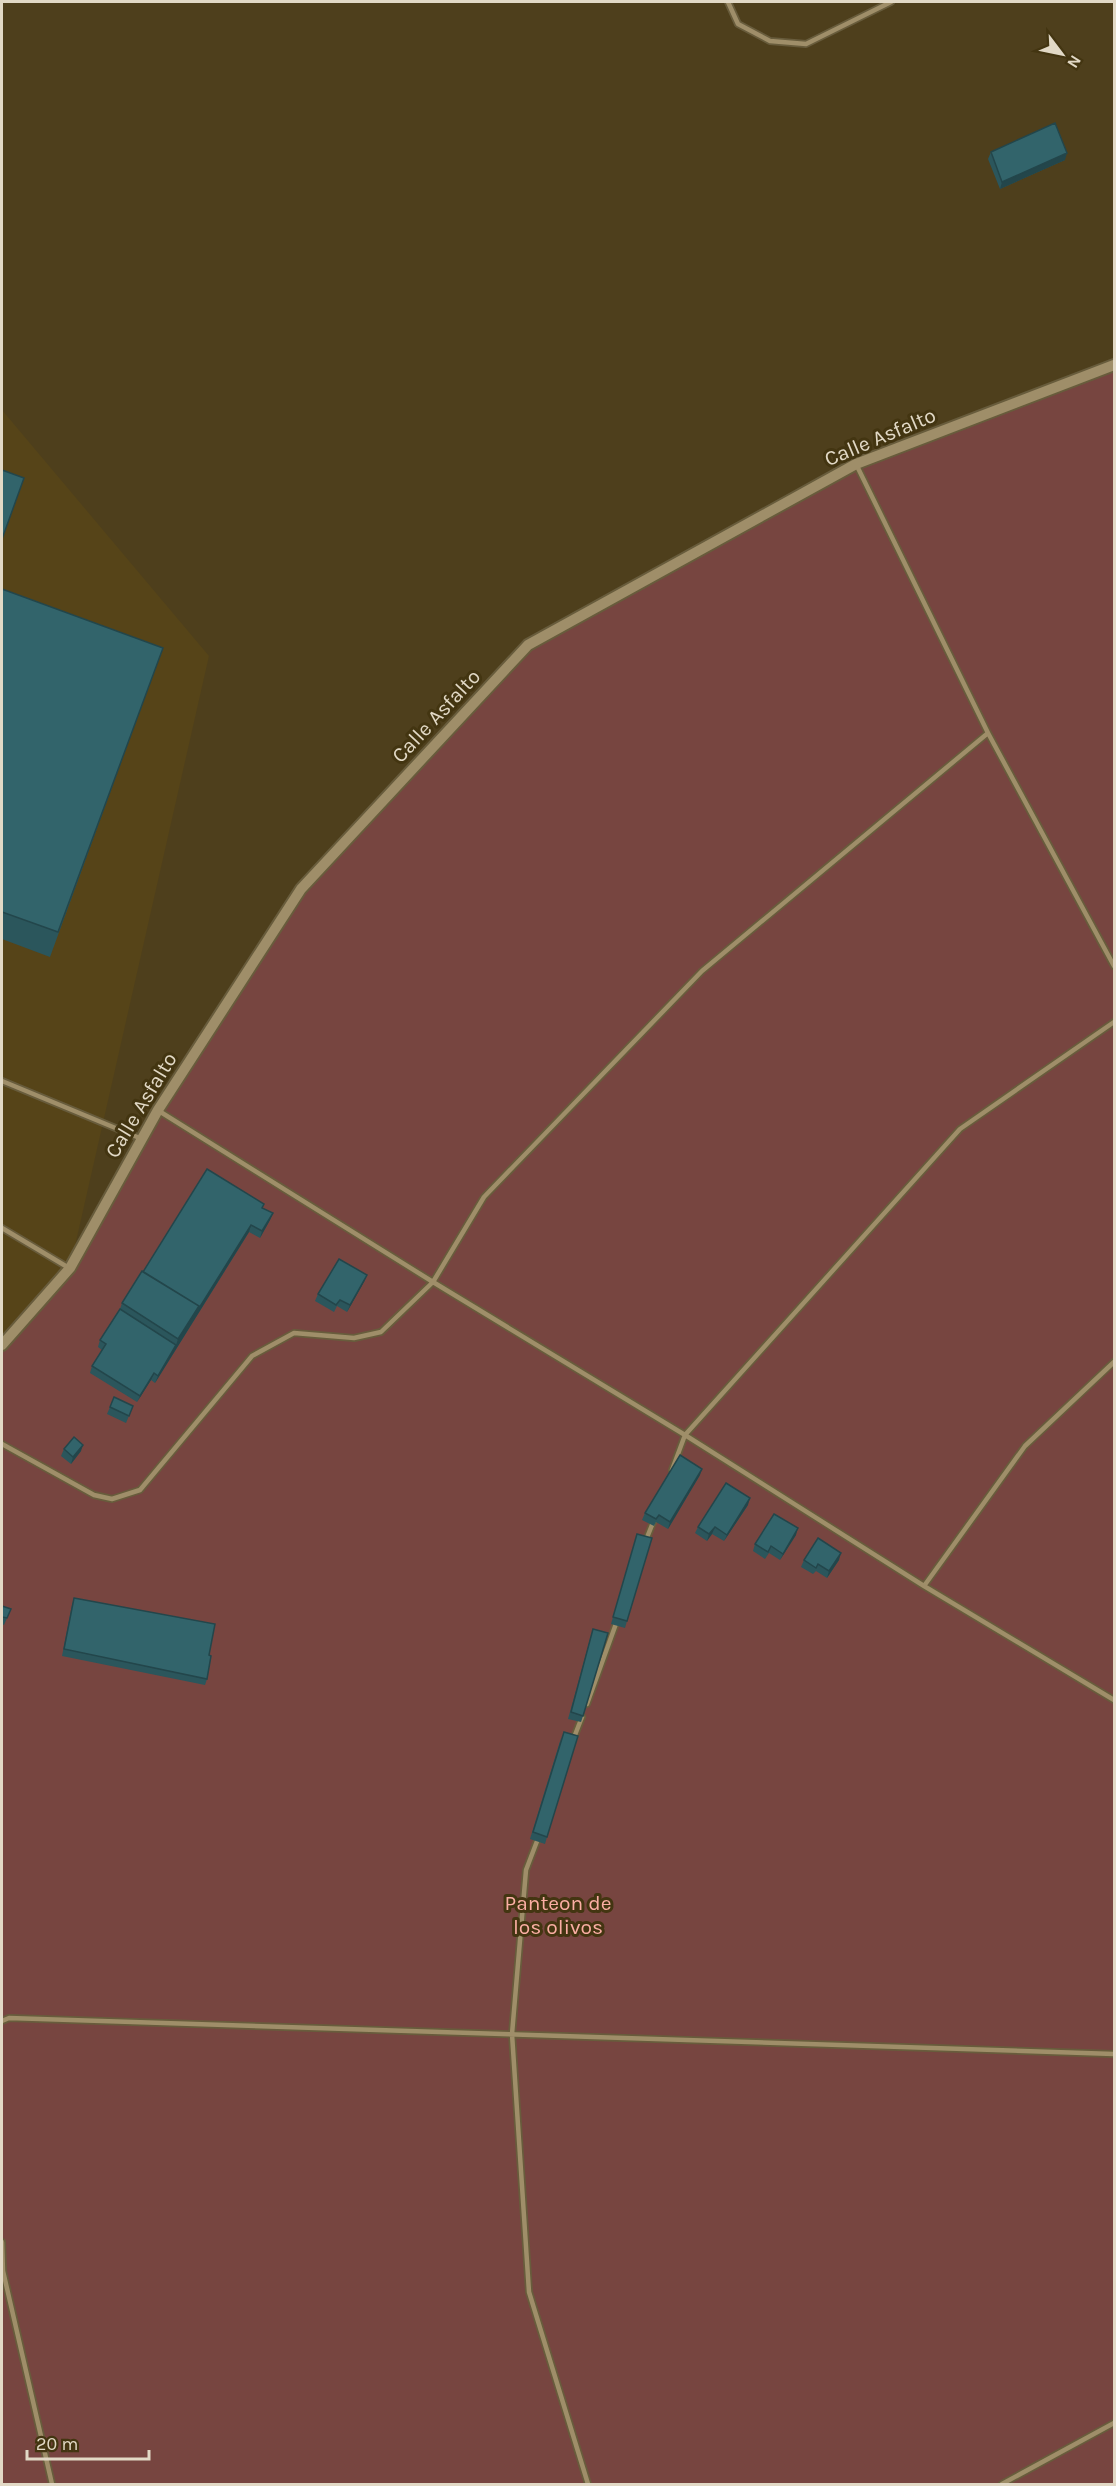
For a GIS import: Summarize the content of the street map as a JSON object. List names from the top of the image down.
{
  "streets": {
    "street": ["Calle Asfalto"]
  },
  "parks": ["Panteon de los olivos"],
  "scale_bar": "20 m",
  "north": "bottom right"
}
